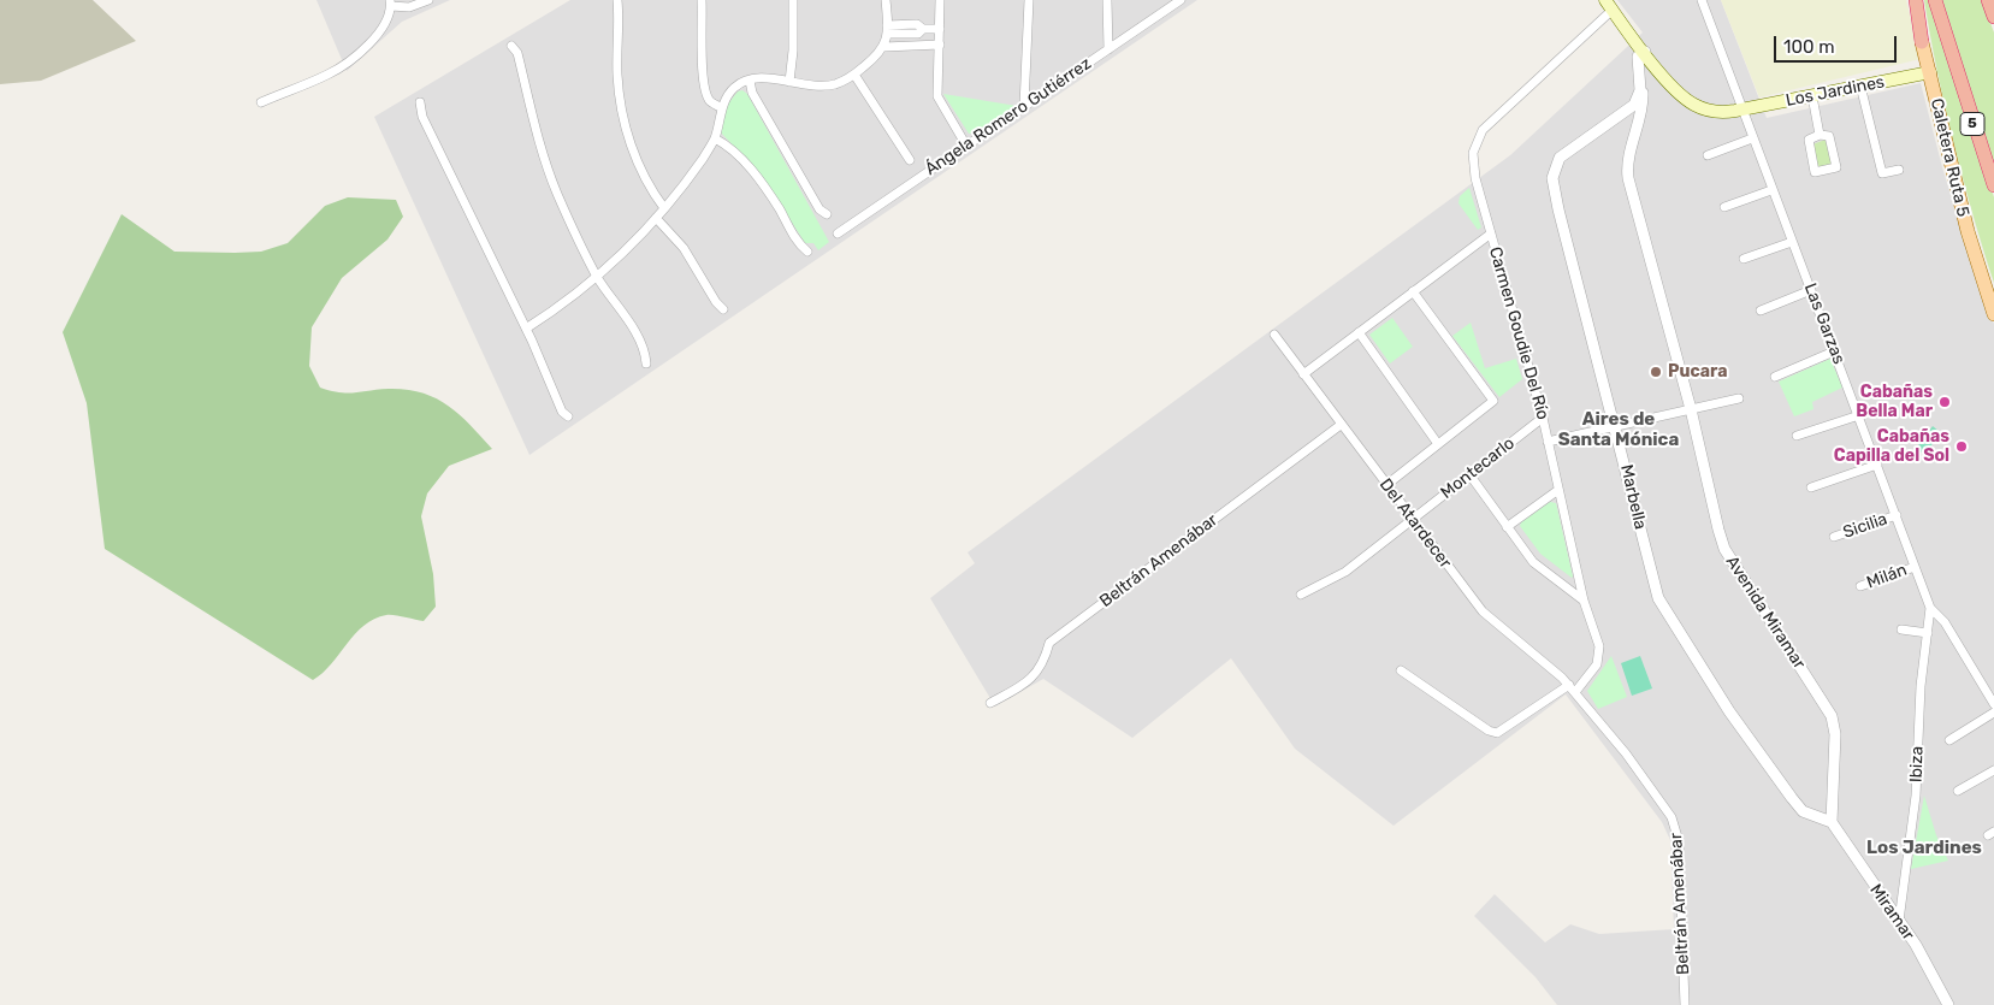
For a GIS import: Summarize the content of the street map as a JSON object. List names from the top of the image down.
{
  "streets": {
    "highway": ["5"],
    "main road": ["Los Jardines", "Caletera Ruta 5"],
    "street": [
      "Ángela Romero Gutiérrez",
      "Las Garzas",
      "Carmen Goudie Del Río",
      "Montecarlo",
      "Marbella",
      "Del Atardecer",
      "Sicilia",
      "Beltrán Amenábar",
      "Milán",
      "Avenida Miramar",
      "Ibiza",
      "Miramar"
    ]
  },
  "crossings": [
    ["Los Jardines", "Caletera Ruta 5"],
    ["Los Jardines", "Las Garzas"],
    ["Los Jardines", "Carmen Goudie Del Río"],
    ["Los Jardines", "Marbella"],
    ["Las Garzas", "Sicilia"],
    ["Las Garzas", "Milán"],
    ["Las Garzas", "Ibiza"],
    ["Carmen Goudie Del Río", "Montecarlo"],
    ["Carmen Goudie Del Río", "Del Atardecer"],
    ["Carmen Goudie Del Río", "Beltrán Amenábar"],
    ["Montecarlo", "Del Atardecer"],
    ["Marbella", "Avenida Miramar"],
    ["Marbella", "Miramar"],
    ["Del Atardecer", "Beltrán Amenábar"],
    ["Avenida Miramar", "Miramar"],
    ["Ibiza", "Miramar"]
  ],
  "districts": ["Aires de Santa Mónica", "Los Jardines"],
  "places": ["Pucara", "Cabañas Bella Mar", "Cabañas Capilla del Sol"],
  "scale_bar": "100 m"
}
